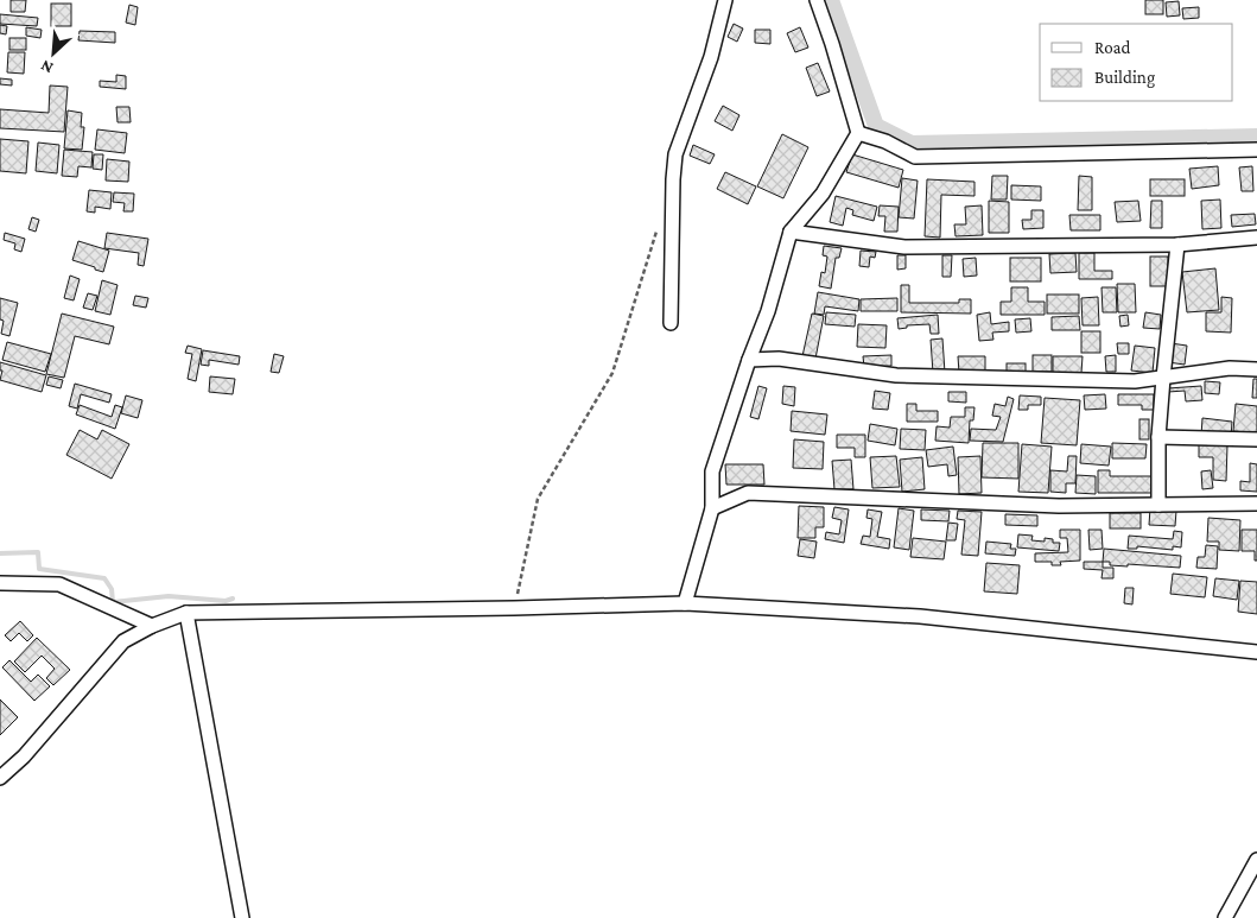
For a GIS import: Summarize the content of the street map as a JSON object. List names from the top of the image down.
{
  "legend": ["Road", "Building"],
  "north": "bottom left"
}
